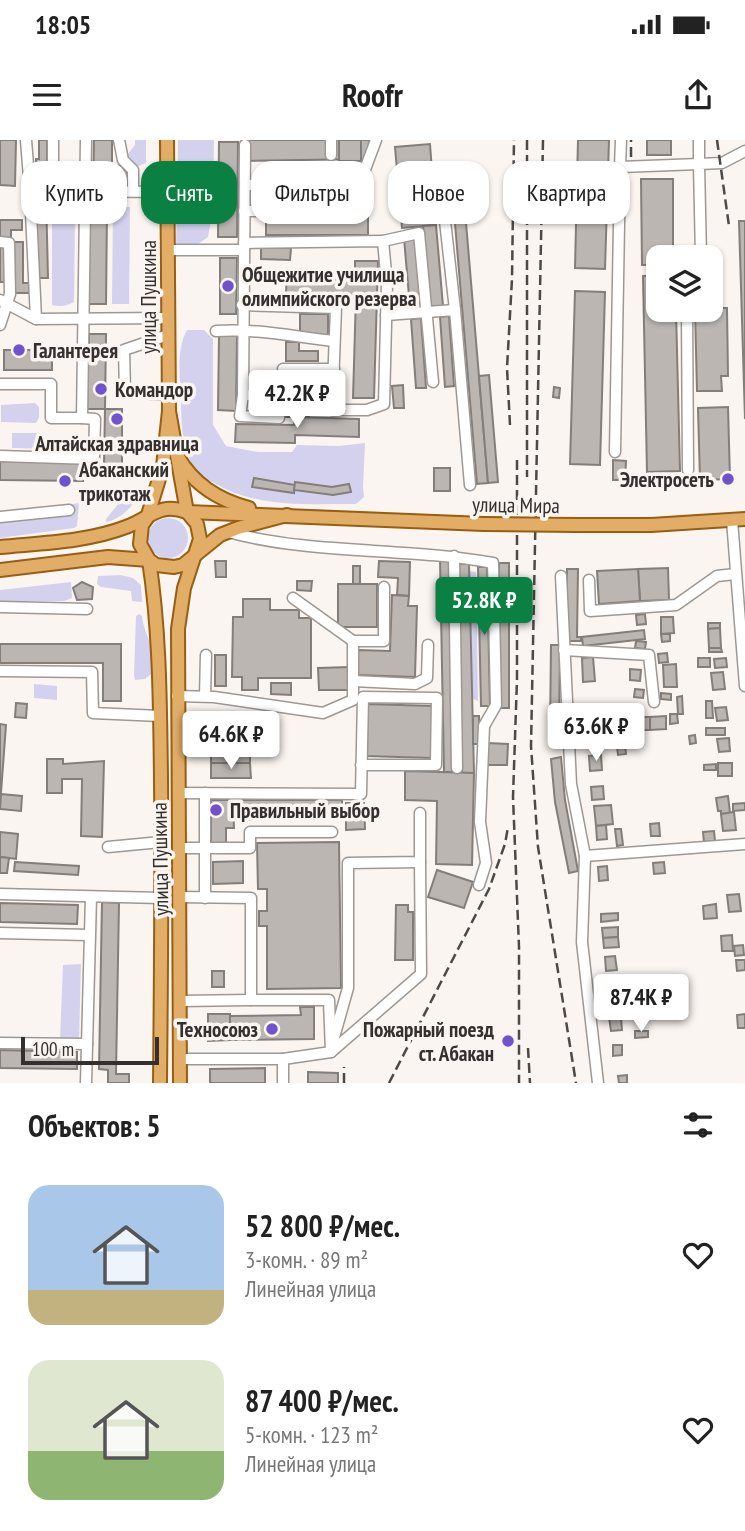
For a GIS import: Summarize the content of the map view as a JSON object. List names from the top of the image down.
{
  "streets": {
    "main road": ["улица Пушкина", "улица Мира"]
  },
  "places": [
    "Общежитие училища олимпийского резерва",
    "Галантерея",
    "Командор",
    "Алтайская здравница",
    "Электросеть",
    "Абаканский трикотаж",
    "Правильный выбор",
    "Техносоюз",
    "Пожарный поезд ст. Абакан"
  ],
  "scale_bar": "100 m",
  "page": {
    "status": "18:05",
    "header": "Roofr",
    "chip": [
      "Купить",
      "Снять",
      "Фильтры",
      "Новое",
      "Квартира"
    ],
    "price": [
      "42.2K ₽",
      "52.8K ₽",
      "63.6K ₽",
      "64.6K ₽",
      "87.4K ₽"
    ],
    "scale": "100 m",
    "heading": "Объектов: 5",
    "list": [
      {
        "name": "52 800 ₽/мес.",
        "note": "3-комн. · 89 m² · Линейная улица"
      },
      {
        "name": "87 400 ₽/мес.",
        "note": "5-комн. · 123 m² · Линейная улица"
      }
    ]
  }
}
